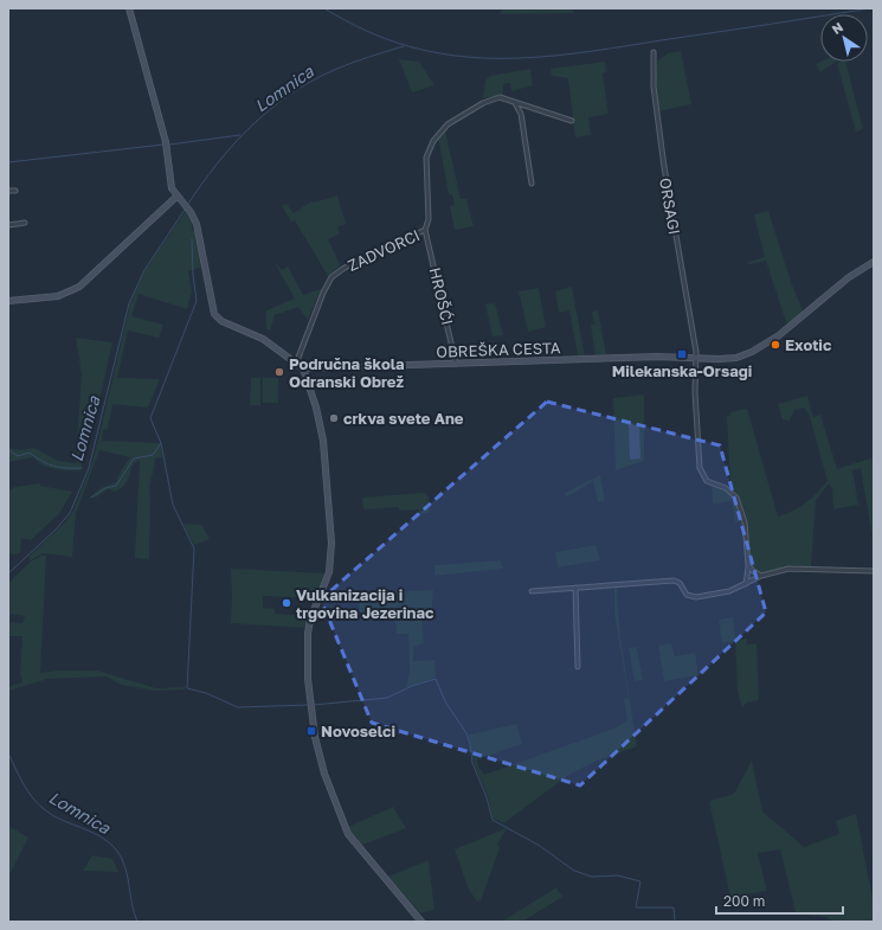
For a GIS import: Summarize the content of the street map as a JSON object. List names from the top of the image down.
{
  "streets": {
    "main road": ["OBREŠKA CESTA"],
    "street": ["ORSAGI", "ZADVORCI", "HROŠĆI"]
  },
  "crossings": [
    ["ORSAGI", "OBREŠKA CESTA"],
    ["ZADVORCI", "HROŠĆI"],
    ["HROŠĆI", "OBREŠKA CESTA"]
  ],
  "water": ["Lomnica"],
  "places": {
    "other": [
      "Exotic",
      "Područna škola Odranski Obrež",
      "crkva svete Ane",
      "Vulkanizacija i trgovina Jezerinac"
    ],
    "transit": ["Milekanska-Orsagi", "Novoselci"]
  },
  "scale_bar": "200 m",
  "north": "top left"
}
